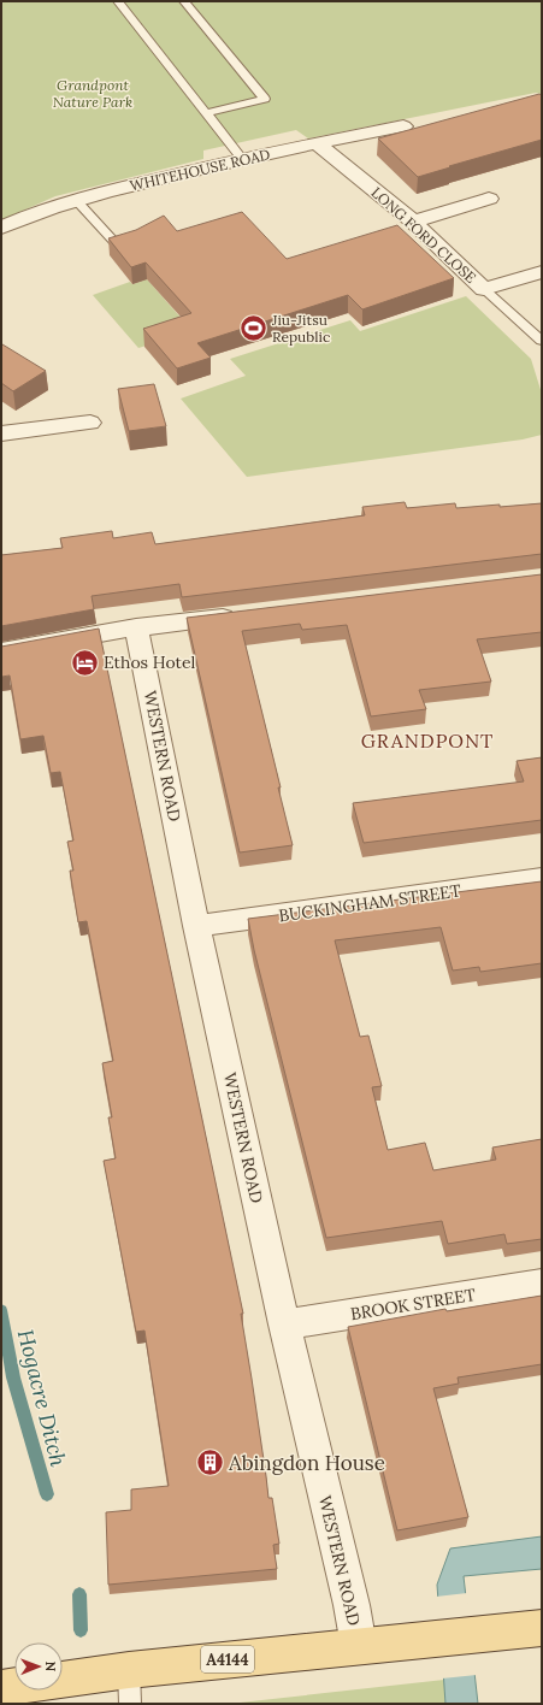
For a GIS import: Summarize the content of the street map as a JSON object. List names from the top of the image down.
{
  "streets": {
    "main road": ["A4144"],
    "street": [
      "WHITEHOUSE ROAD",
      "LONG FORD CLOSE",
      "WESTERN ROAD",
      "BUCKINGHAM STREET",
      "BROOK STREET"
    ]
  },
  "crossings": [
    ["WHITEHOUSE ROAD", "LONG FORD CLOSE"],
    ["WESTERN ROAD", "BUCKINGHAM STREET"],
    ["WESTERN ROAD", "BROOK STREET"],
    ["WESTERN ROAD", "A4144"]
  ],
  "districts": ["GRANDPONT"],
  "water": ["Hogacre Ditch"],
  "parks": ["Grandpont Nature Park"],
  "places": {
    "sports": ["Jiu-Jitsu Republic"],
    "hotel": ["Ethos Hotel"],
    "building": ["Abingdon House"]
  },
  "north": "right"
}
